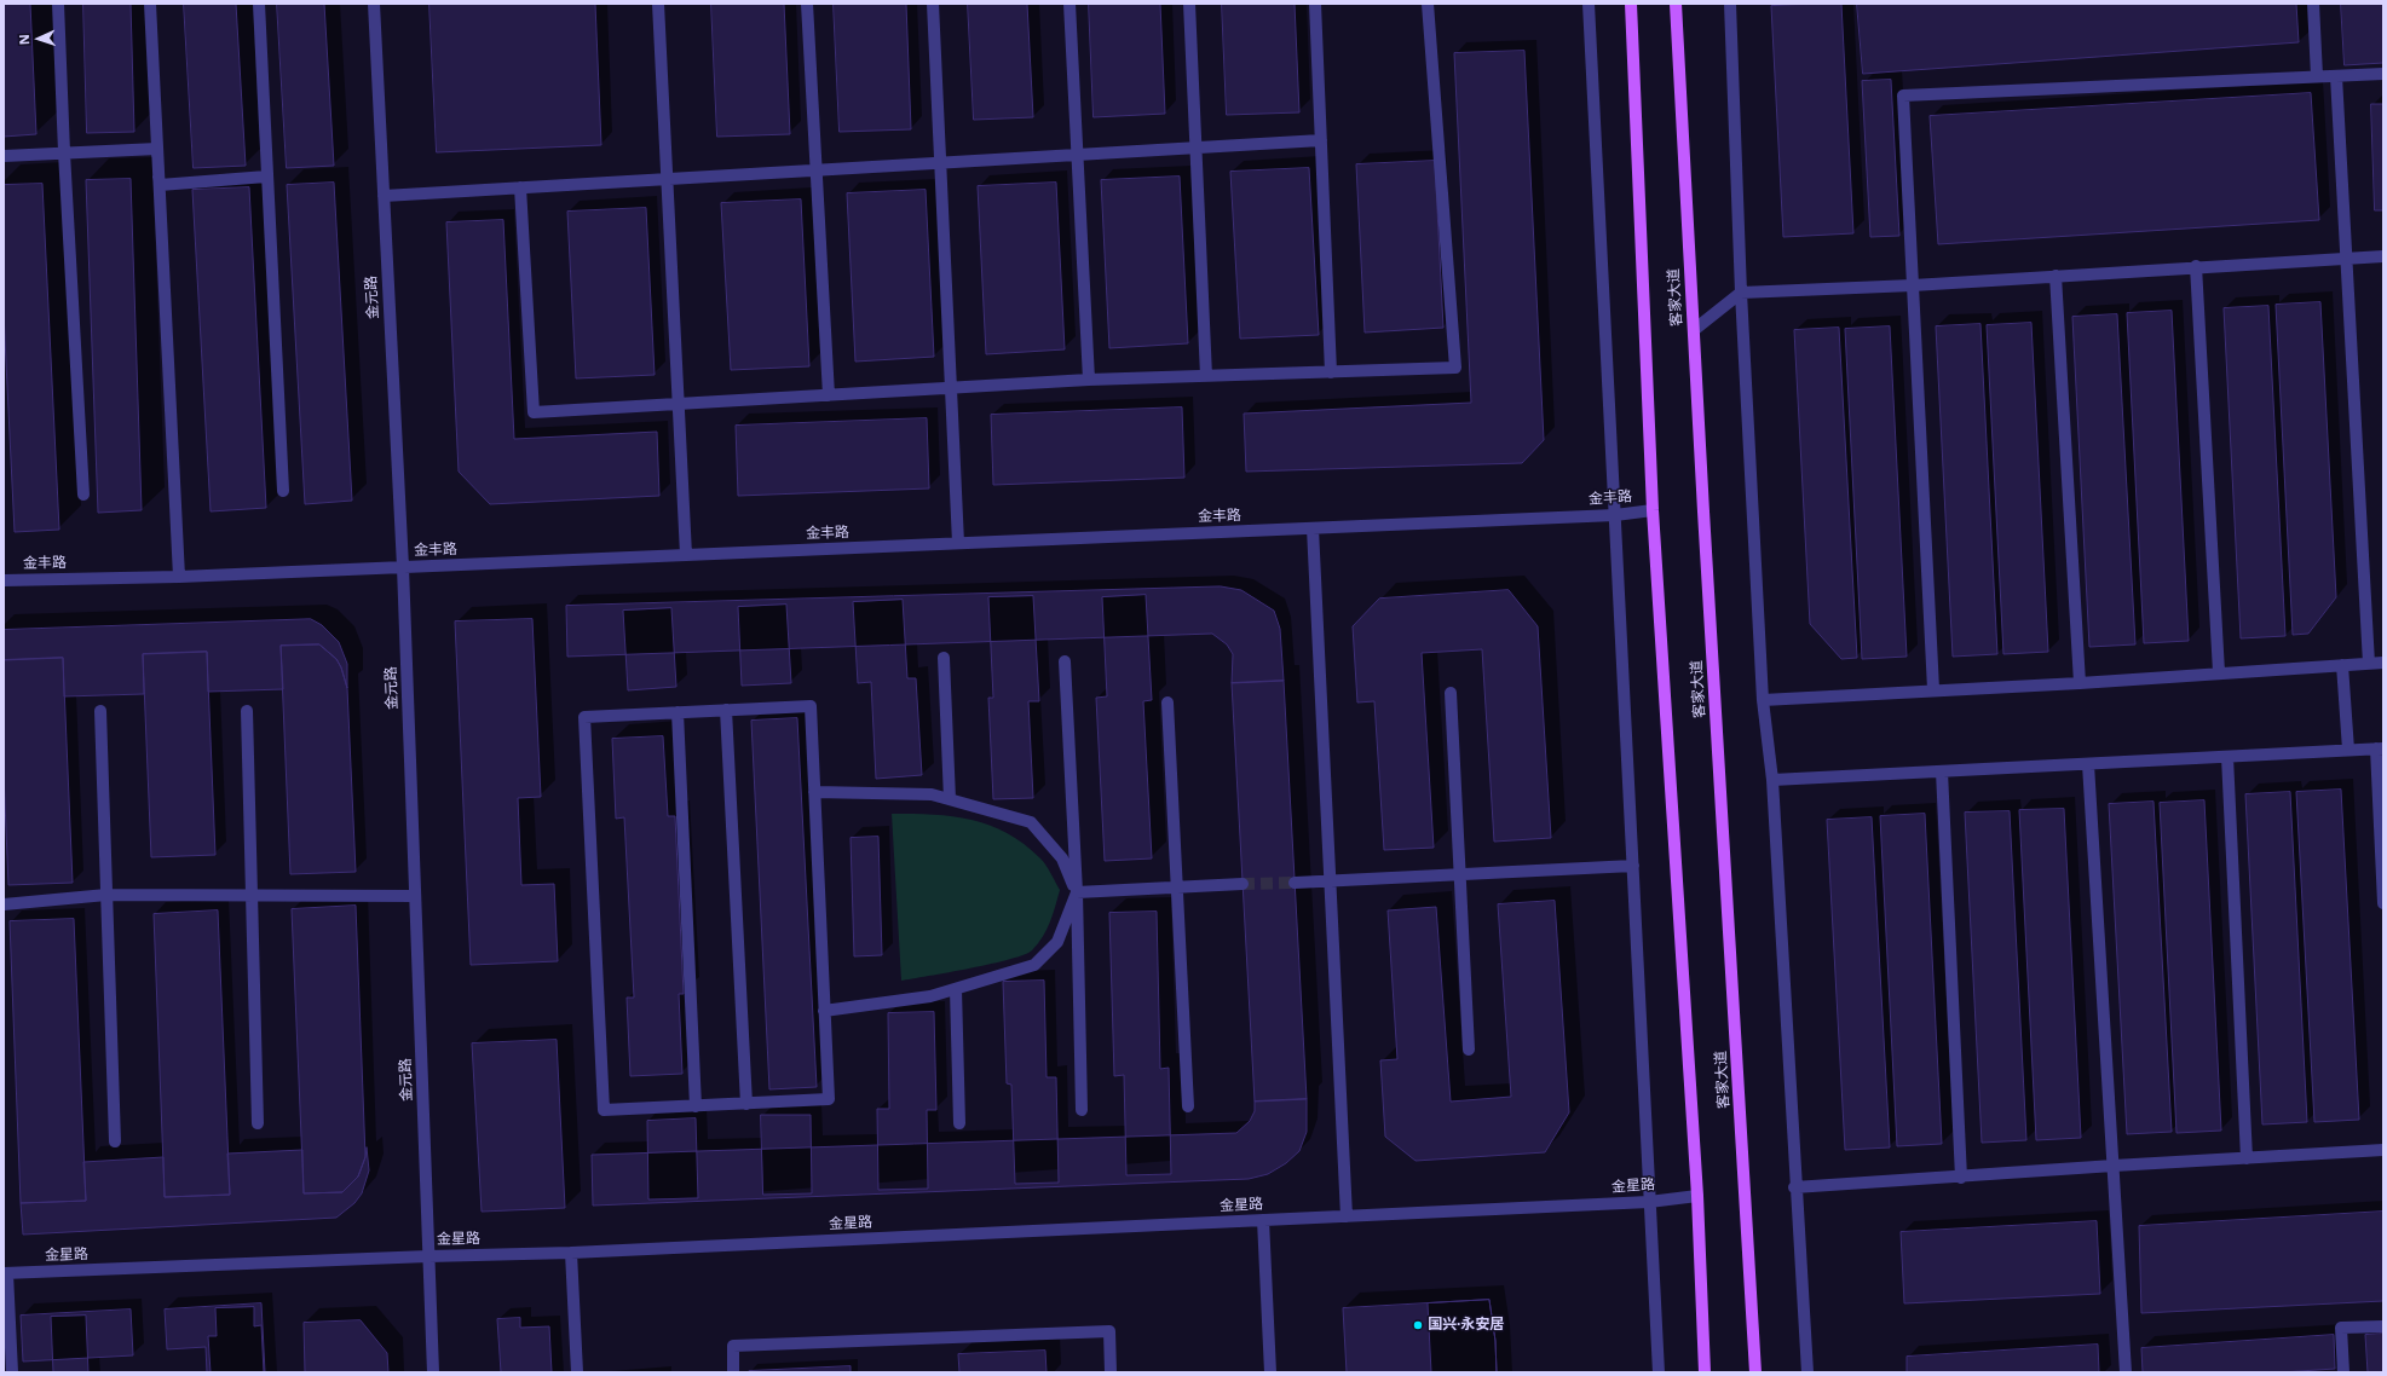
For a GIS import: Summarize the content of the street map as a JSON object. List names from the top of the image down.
{
  "streets": {
    "main road": ["客家大道"],
    "street": ["金元路", "金丰路", "金星路"]
  },
  "crossings": [
    ["金元路", "金丰路"],
    ["金元路", "金星路"]
  ],
  "places": ["国兴·永安居"],
  "north": "left"
}
